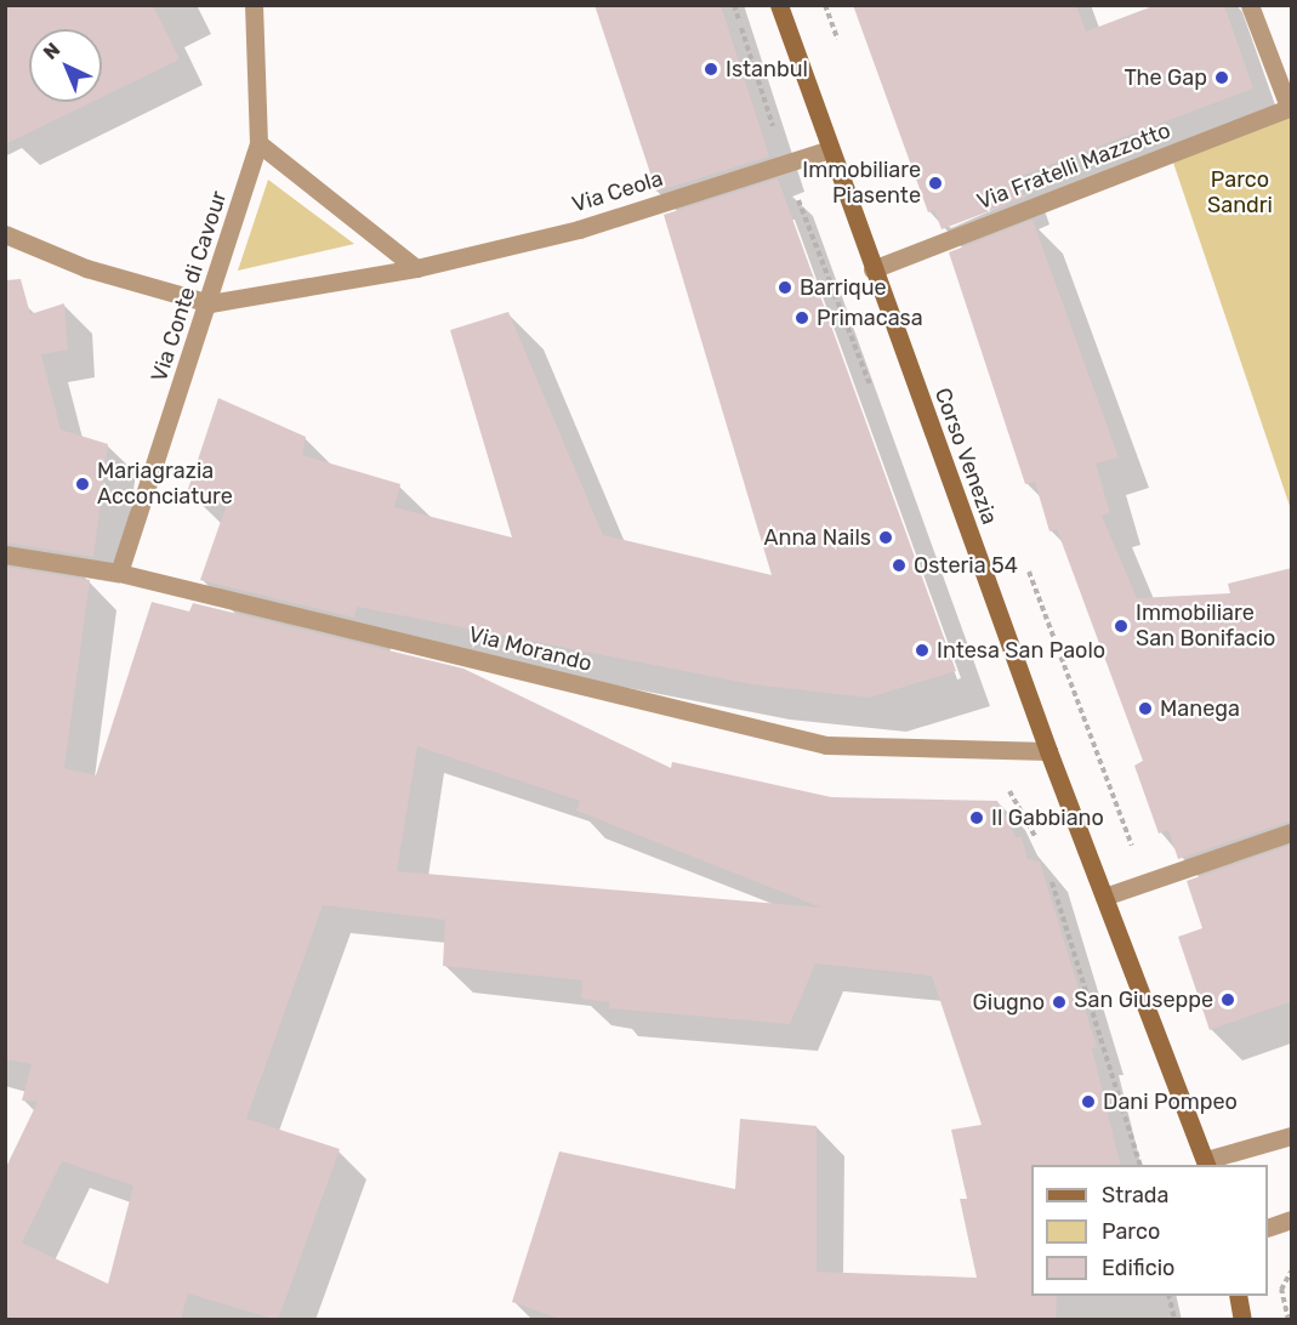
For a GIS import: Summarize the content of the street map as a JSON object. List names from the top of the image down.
{
  "streets": {
    "street": [
      "Via Fratelli Mazzotto",
      "Via Ceola",
      "Via Conte di Cavour",
      "Corso Venezia",
      "Via Morando"
    ]
  },
  "crossings": [
    ["Via Fratelli Mazzotto", "Corso Venezia"],
    ["Via Ceola", "Via Conte di Cavour"],
    ["Via Ceola", "Corso Venezia"],
    ["Via Conte di Cavour", "Via Morando"],
    ["Corso Venezia", "Via Morando"]
  ],
  "parks": ["Parco Sandri"],
  "places": [
    "Istanbul",
    "The Gap",
    "Immobiliare Piasente",
    "Barrique",
    "Primacasa",
    "Mariagrazia Acconciature",
    "Anna Nails",
    "Osteria 54",
    "Immobiliare San Bonifacio",
    "Intesa San Paolo",
    "Manega",
    "Il Gabbiano",
    "San Giuseppe",
    "Giugno",
    "Dani Pompeo"
  ],
  "legend": ["Strada", "Parco", "Edificio"],
  "north": "top left"
}
